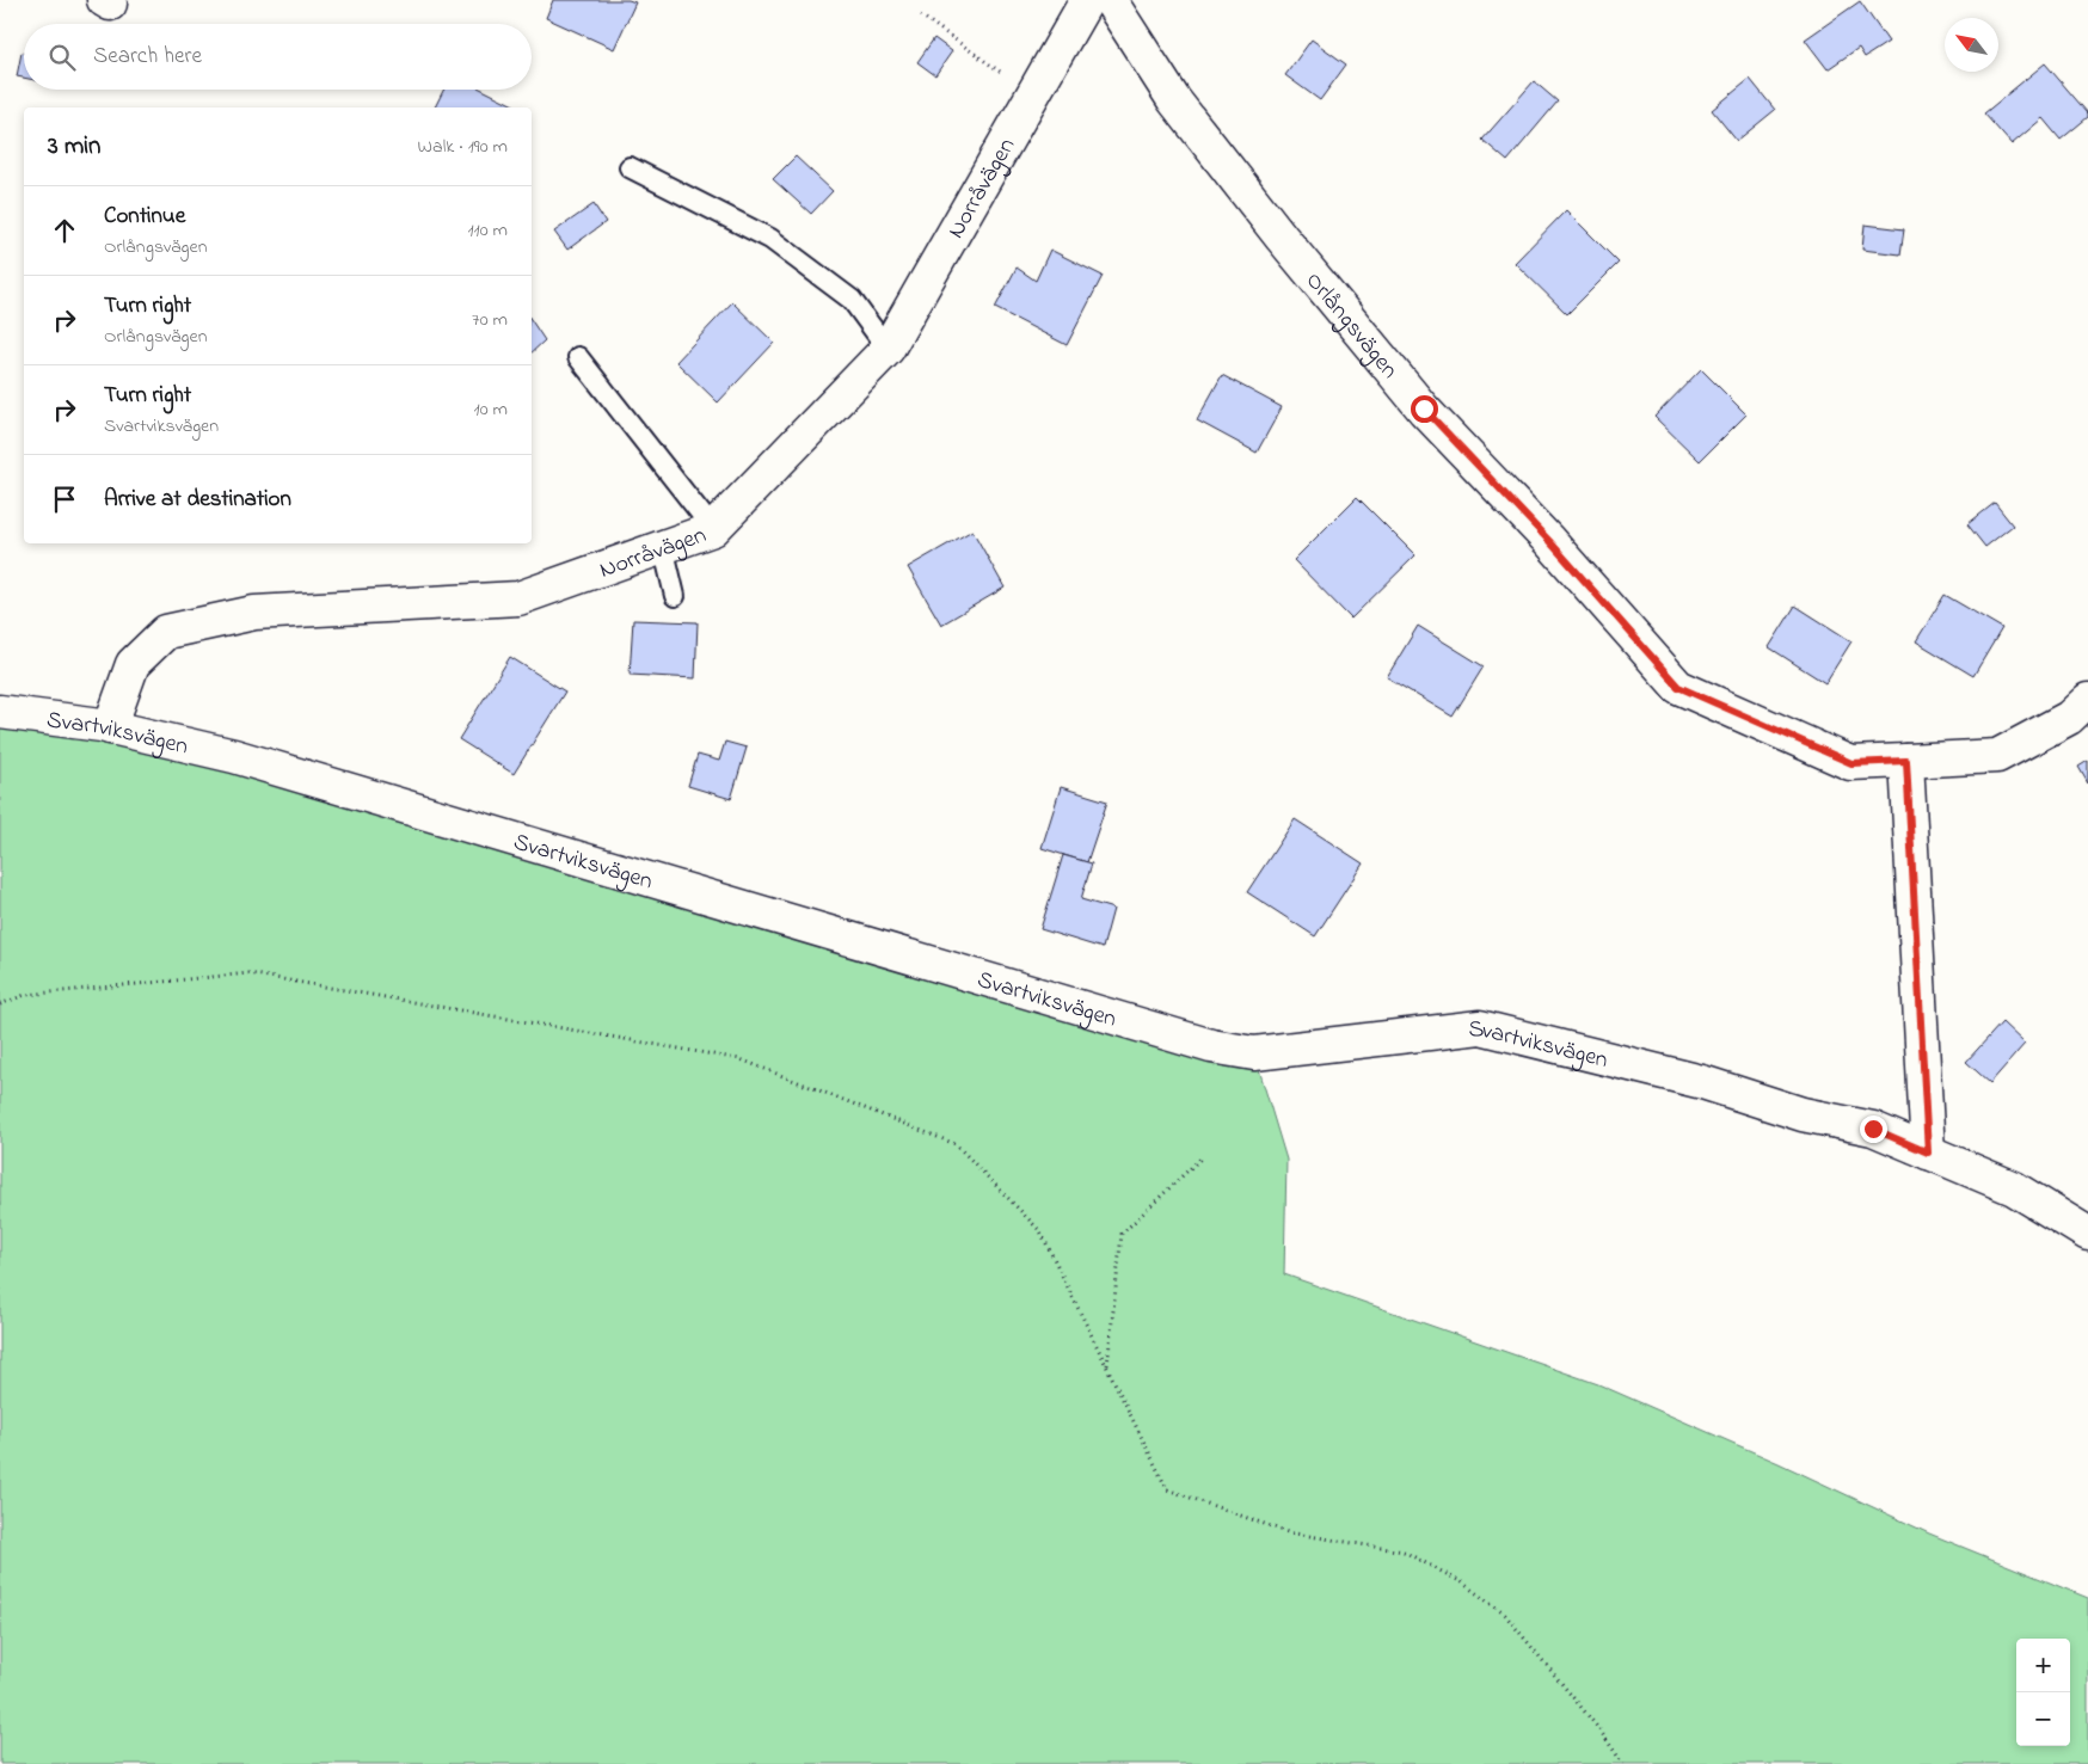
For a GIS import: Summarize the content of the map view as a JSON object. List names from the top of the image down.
{
  "streets": {
    "street": ["Norråvägen", "Orlångsvägen", "Svartviksvägen"]
  },
  "crossings": [
    ["Norråvägen", "Svartviksvägen"]
  ],
  "north": "top left",
  "page": {
    "search": "Search here",
    "heading": ["3 min", "Walk · 190 m"],
    "list": [
      ["Continue", "Orlångsvägen", "110 m"],
      ["Turn right", "Orlångsvägen", "70 m"],
      ["Turn right", "Svartviksvägen", "10 m"],
      "Arrive at destination"
    ],
    "map_buttons": ["+", "−"]
  }
}
